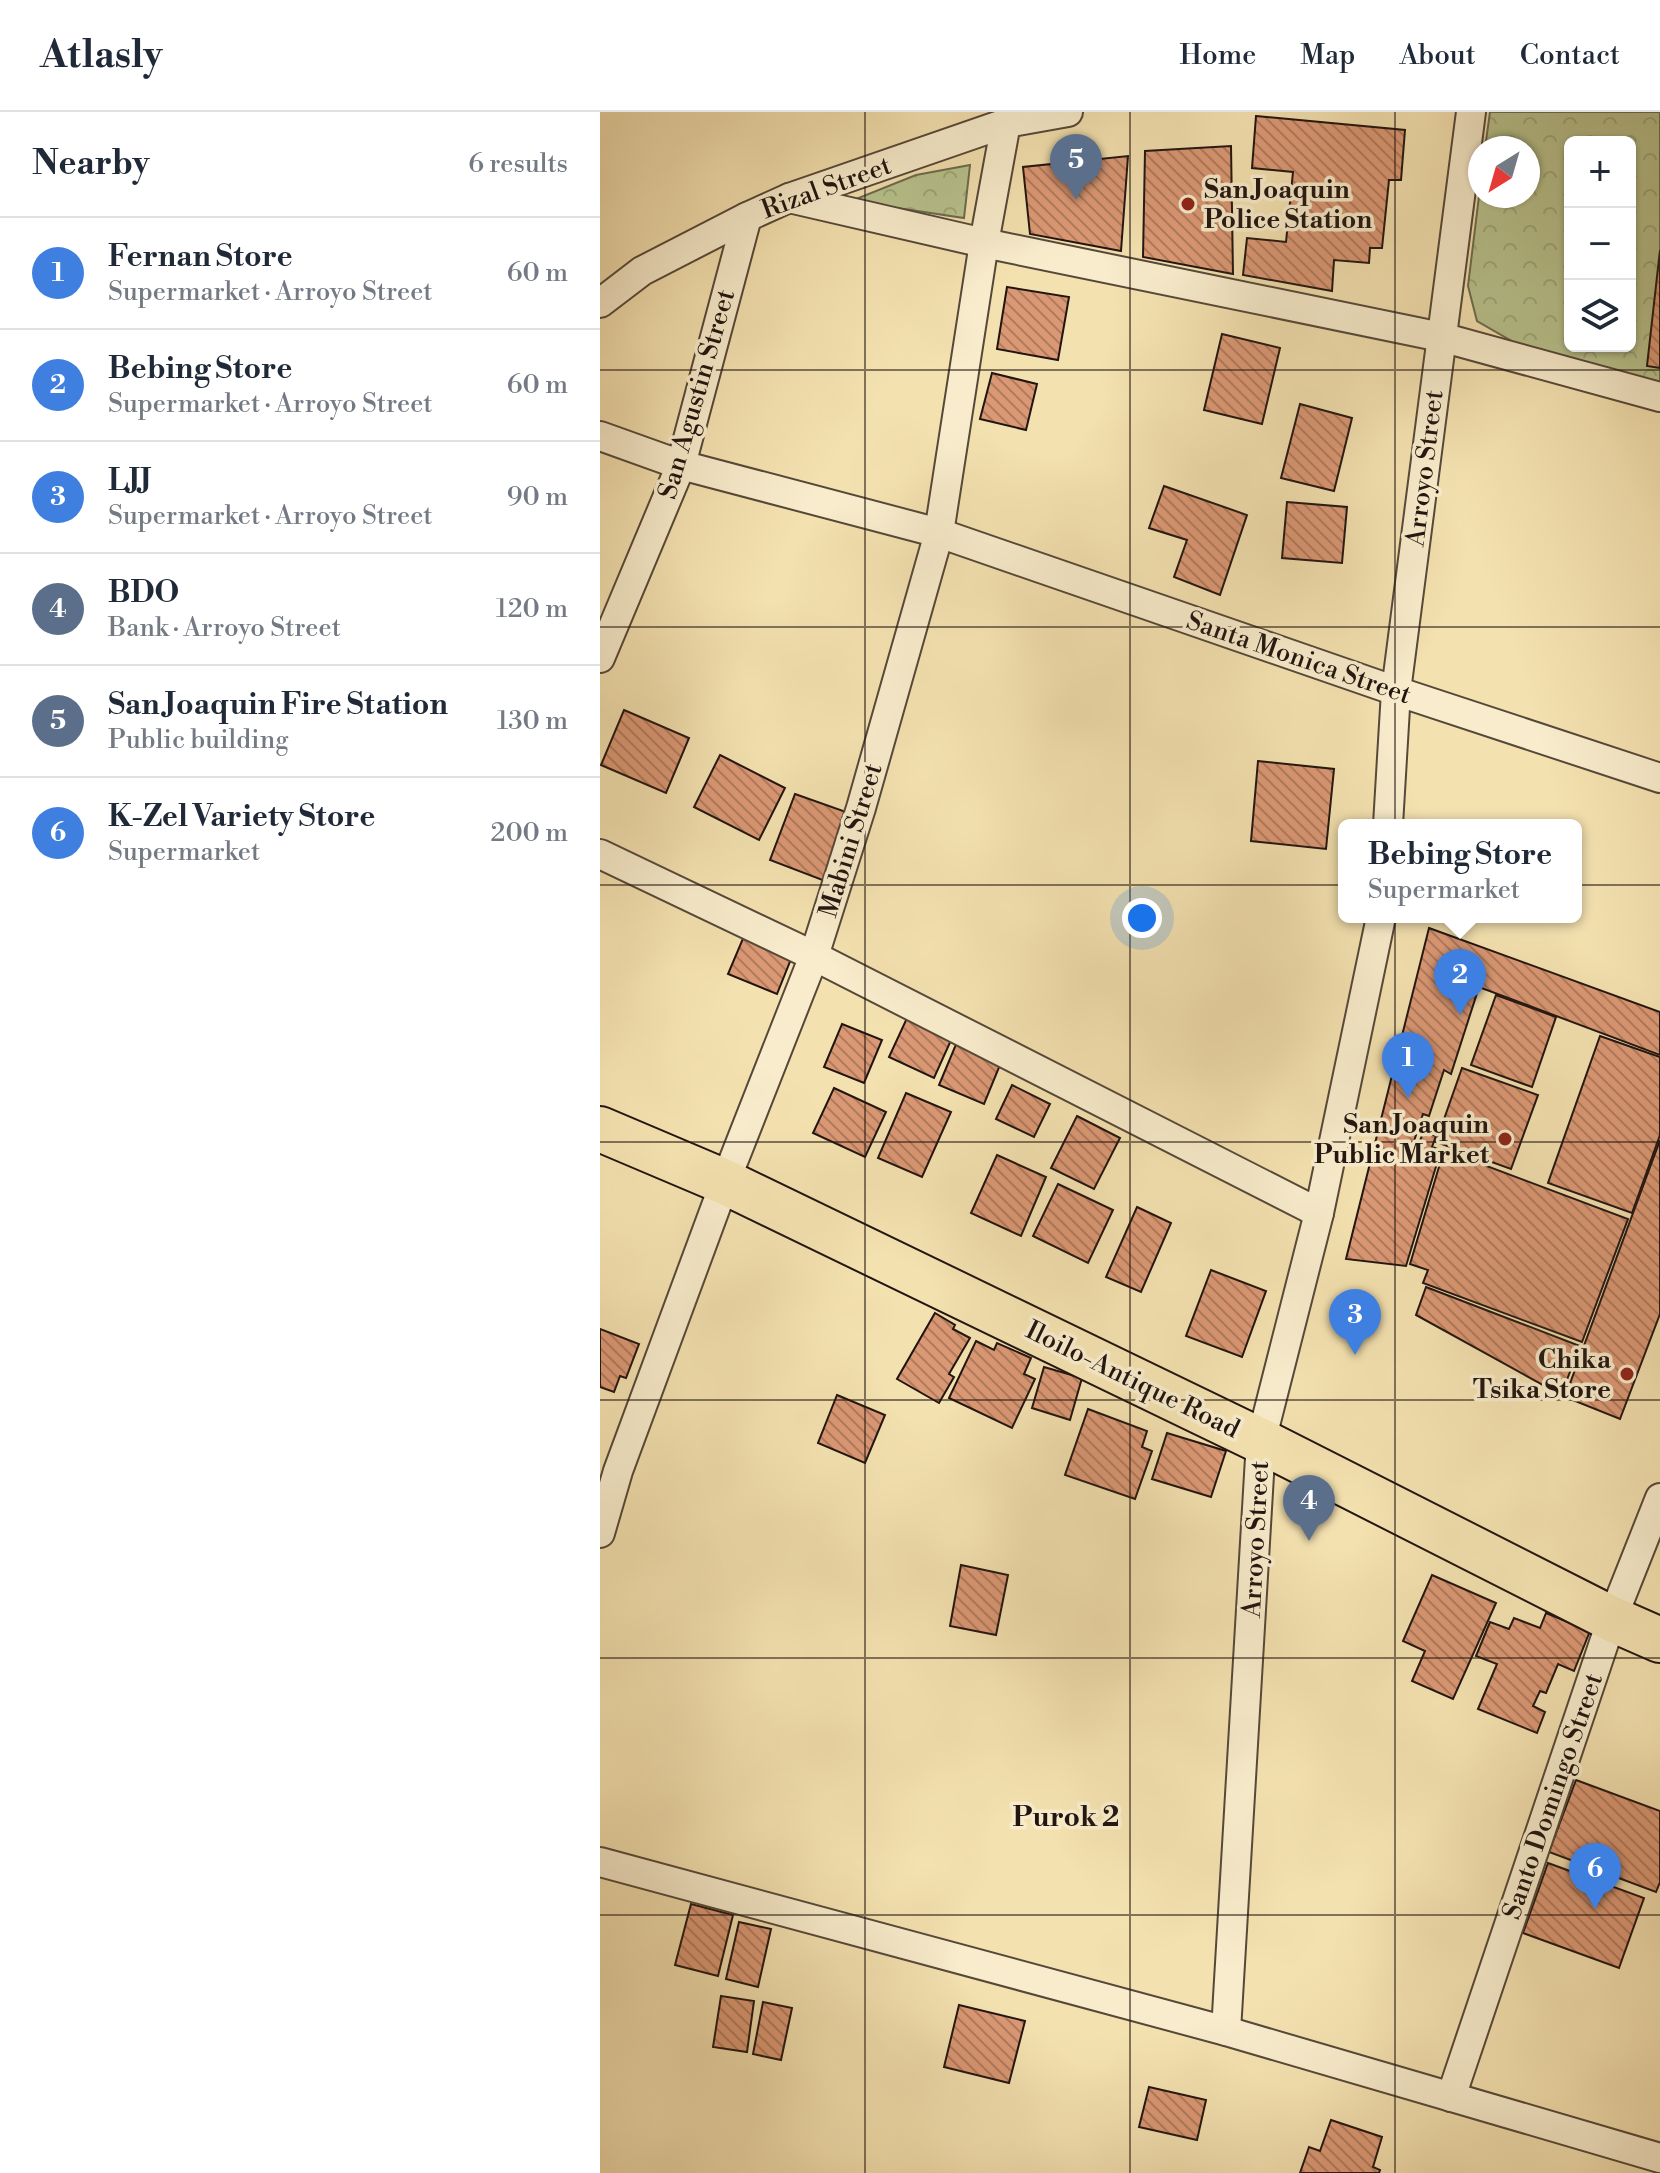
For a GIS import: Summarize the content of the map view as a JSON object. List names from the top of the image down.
{
  "streets": {
    "main road": ["Iloilo-Antique Road"],
    "street": [
      "Rizal Street",
      "San Agustin Street",
      "Arroyo Street",
      "Santa Monica Street",
      "Mabini Street",
      "Santo Domingo Street"
    ]
  },
  "crossings": [
    ["Rizal Street", "San Agustin Street"],
    ["Rizal Street", "Mabini Street"],
    ["San Agustin Street", "Santa Monica Street"],
    ["Arroyo Street", "Santa Monica Street"],
    ["Arroyo Street", "Iloilo-Antique Road"],
    ["Santa Monica Street", "Mabini Street"],
    ["Mabini Street", "Iloilo-Antique Road"],
    ["Iloilo-Antique Road", "Santo Domingo Street"]
  ],
  "districts": ["Purok 2"],
  "places": ["San Joaquin Police Station", "San Joaquin Public Market", "Chika Tsika Store"],
  "north": "bottom left",
  "page": {
    "header": "Atlasly",
    "nav": [
      "Home",
      "Map",
      "About",
      "Contact"
    ],
    "heading": ["Nearby", "6 results"],
    "pins": [
      "5",
      "2",
      "1",
      "3",
      "4",
      "6"
    ],
    "map_buttons": ["+", "−"],
    "list": [
      {
        "mark": "1",
        "name": "Fernan Store",
        "note": "Supermarket · Arroyo Street",
        "value": "60 m"
      },
      {
        "mark": "2",
        "name": "Bebing Store",
        "note": "Supermarket · Arroyo Street",
        "value": "60 m"
      },
      {
        "mark": "3",
        "name": "LJJ",
        "note": "Supermarket · Arroyo Street",
        "value": "90 m"
      },
      {
        "mark": "4",
        "name": "BDO",
        "note": "Bank · Arroyo Street",
        "value": "120 m"
      },
      {
        "mark": "5",
        "name": "San Joaquin Fire Station",
        "note": "Public building",
        "value": "130 m"
      },
      {
        "mark": "6",
        "name": "K-Zel Variety Store",
        "note": "Supermarket",
        "value": "200 m"
      }
    ],
    "popup": ["Bebing Store", "Supermarket"]
  }
}
